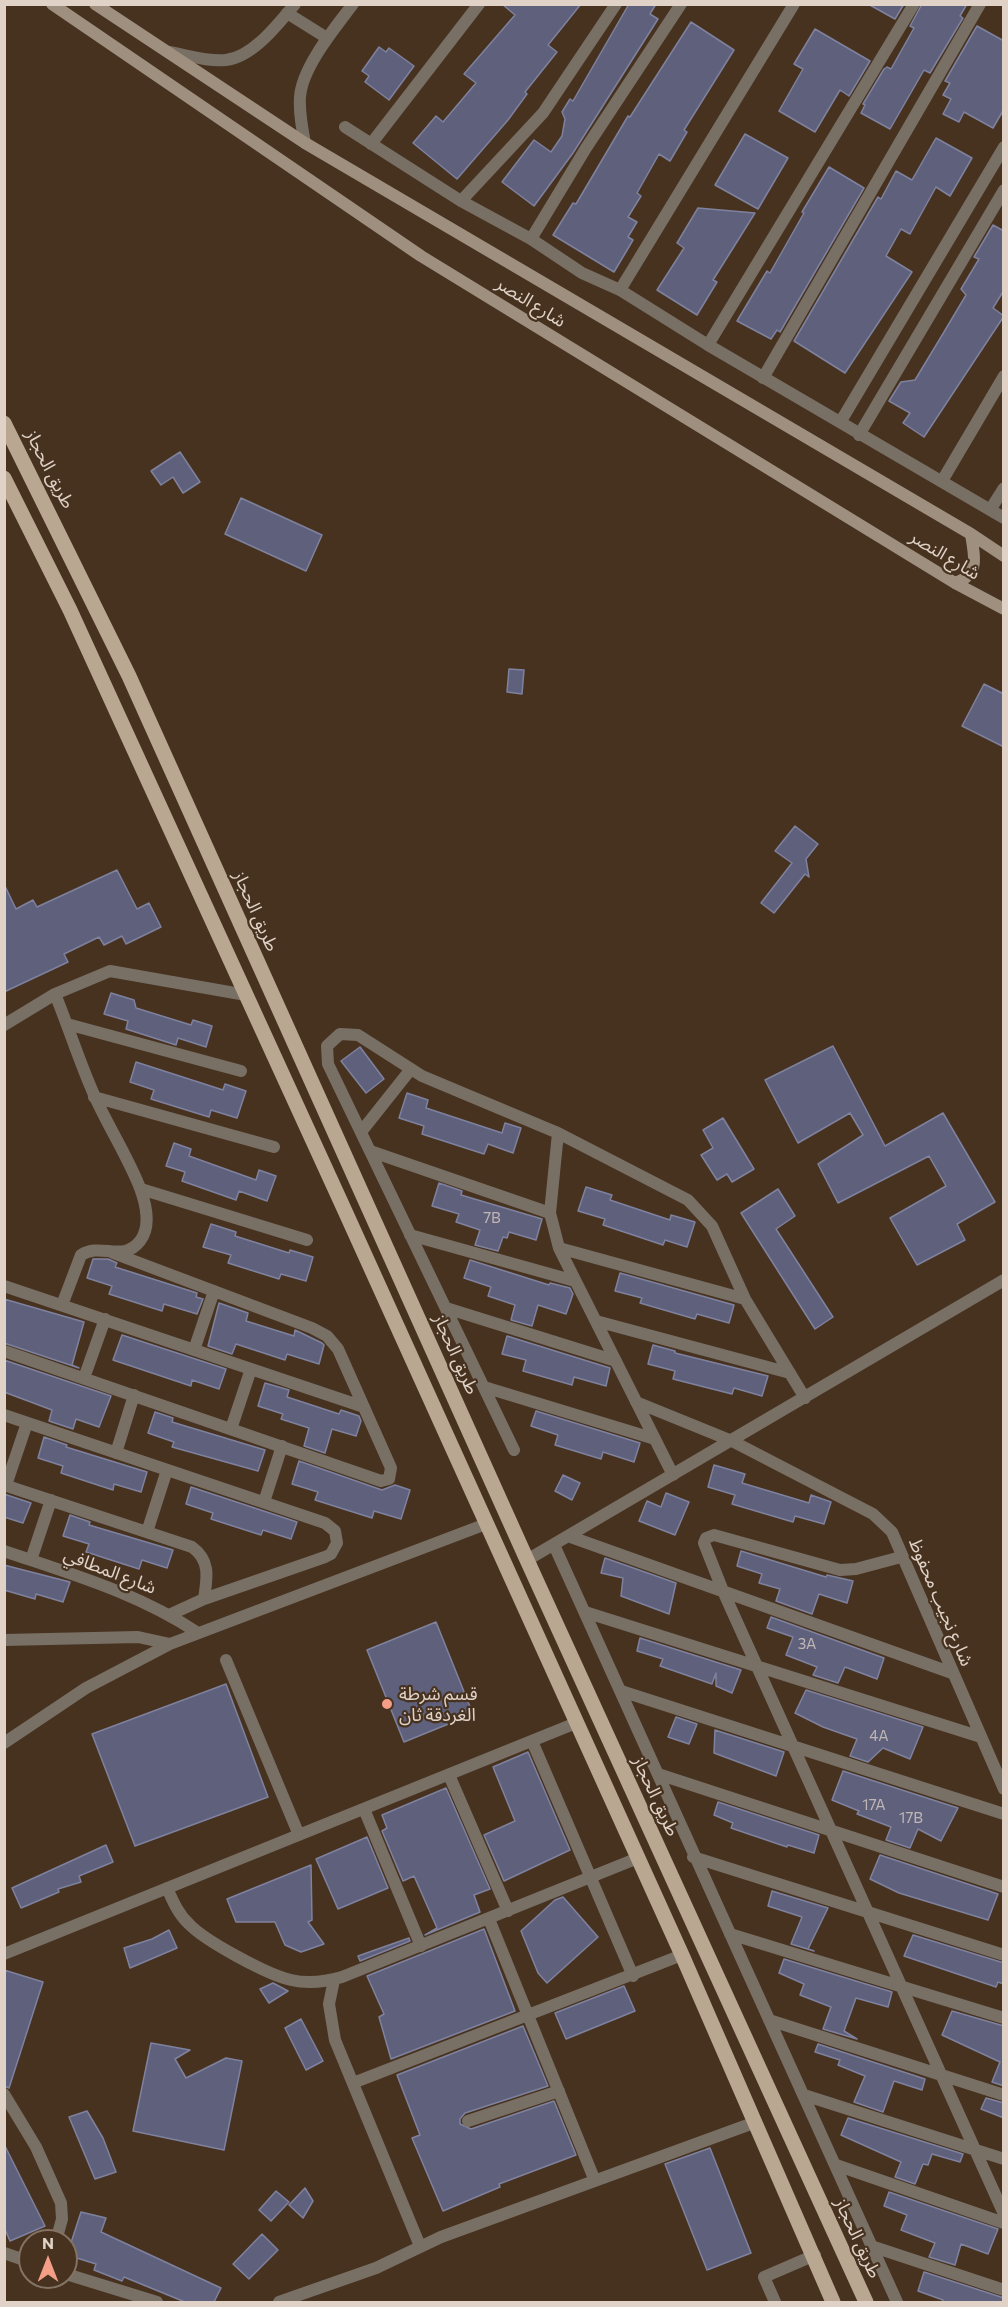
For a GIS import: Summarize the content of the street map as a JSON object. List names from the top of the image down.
{
  "streets": {
    "main road": ["شارع النصر", "طريق الحجاز"],
    "street": ["شارع المطافي", "شارع نجيب محفوظ"]
  },
  "places": ["قسم شرطة الغردقة ثان"],
  "house_numbers": [
    "7B",
    "3A",
    "4A",
    "17A",
    "17B"
  ],
  "north": "top"
}
